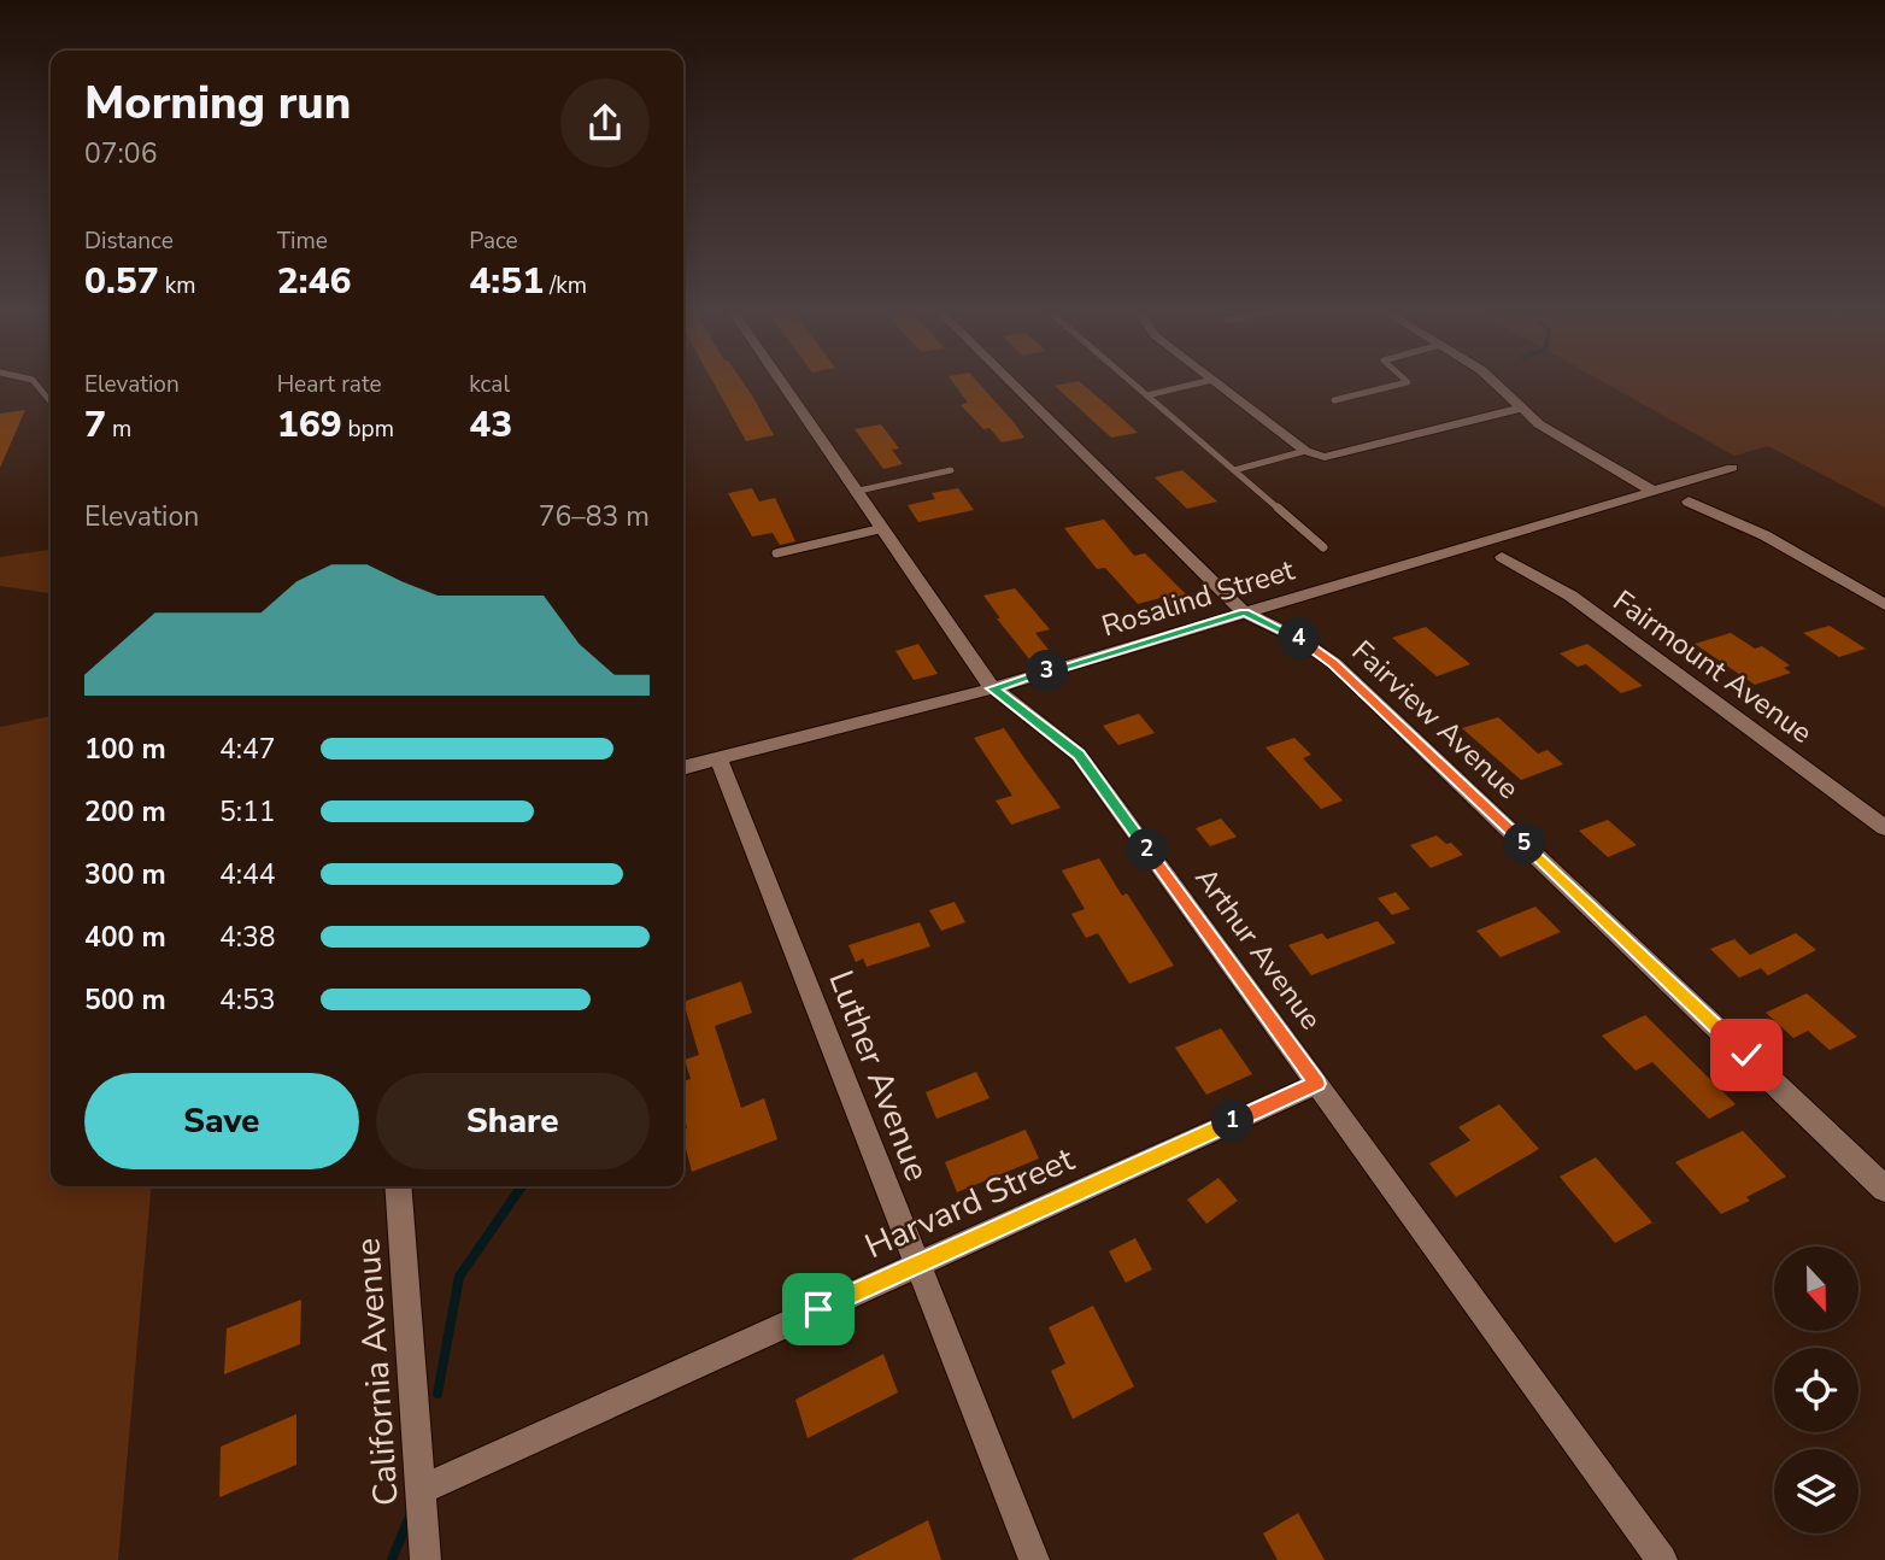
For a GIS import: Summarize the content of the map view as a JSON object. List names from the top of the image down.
{
  "streets": {
    "street": [
      "Rosalind Street",
      "Fairmount Avenue",
      "Fairview Avenue",
      "Arthur Avenue",
      "Luther Avenue",
      "Harvard Street",
      "California Avenue"
    ]
  },
  "crossings": [
    ["Rosalind Street", "Fairview Avenue"],
    ["Rosalind Street", "Arthur Avenue"],
    ["Rosalind Street", "Luther Avenue"],
    ["Arthur Avenue", "Harvard Street"],
    ["Luther Avenue", "Harvard Street"],
    ["Harvard Street", "California Avenue"]
  ],
  "north": "bottom",
  "page": {
    "heading": ["Morning run", "07:06"],
    "stats": [
      ["Distance", "0.57 km"],
      ["Time", "2:46"],
      ["Pace", "4:51 /km"],
      ["Elevation", "7 m"],
      ["Heart rate", "169 bpm"],
      ["kcal", "43"]
    ],
    "chart": ["Elevation", "76–83 m"],
    "pins": [
      "4",
      "3",
      "5",
      "2",
      "1"
    ],
    "list": [
      {
        "name": "100 m",
        "note": "4:47"
      },
      {
        "name": "200 m",
        "note": "5:11"
      },
      {
        "name": "300 m",
        "note": "4:44"
      },
      {
        "name": "400 m",
        "note": "4:38"
      },
      {
        "name": "500 m",
        "note": "4:53"
      }
    ],
    "buttons": ["Save", "Share"]
  }
}
